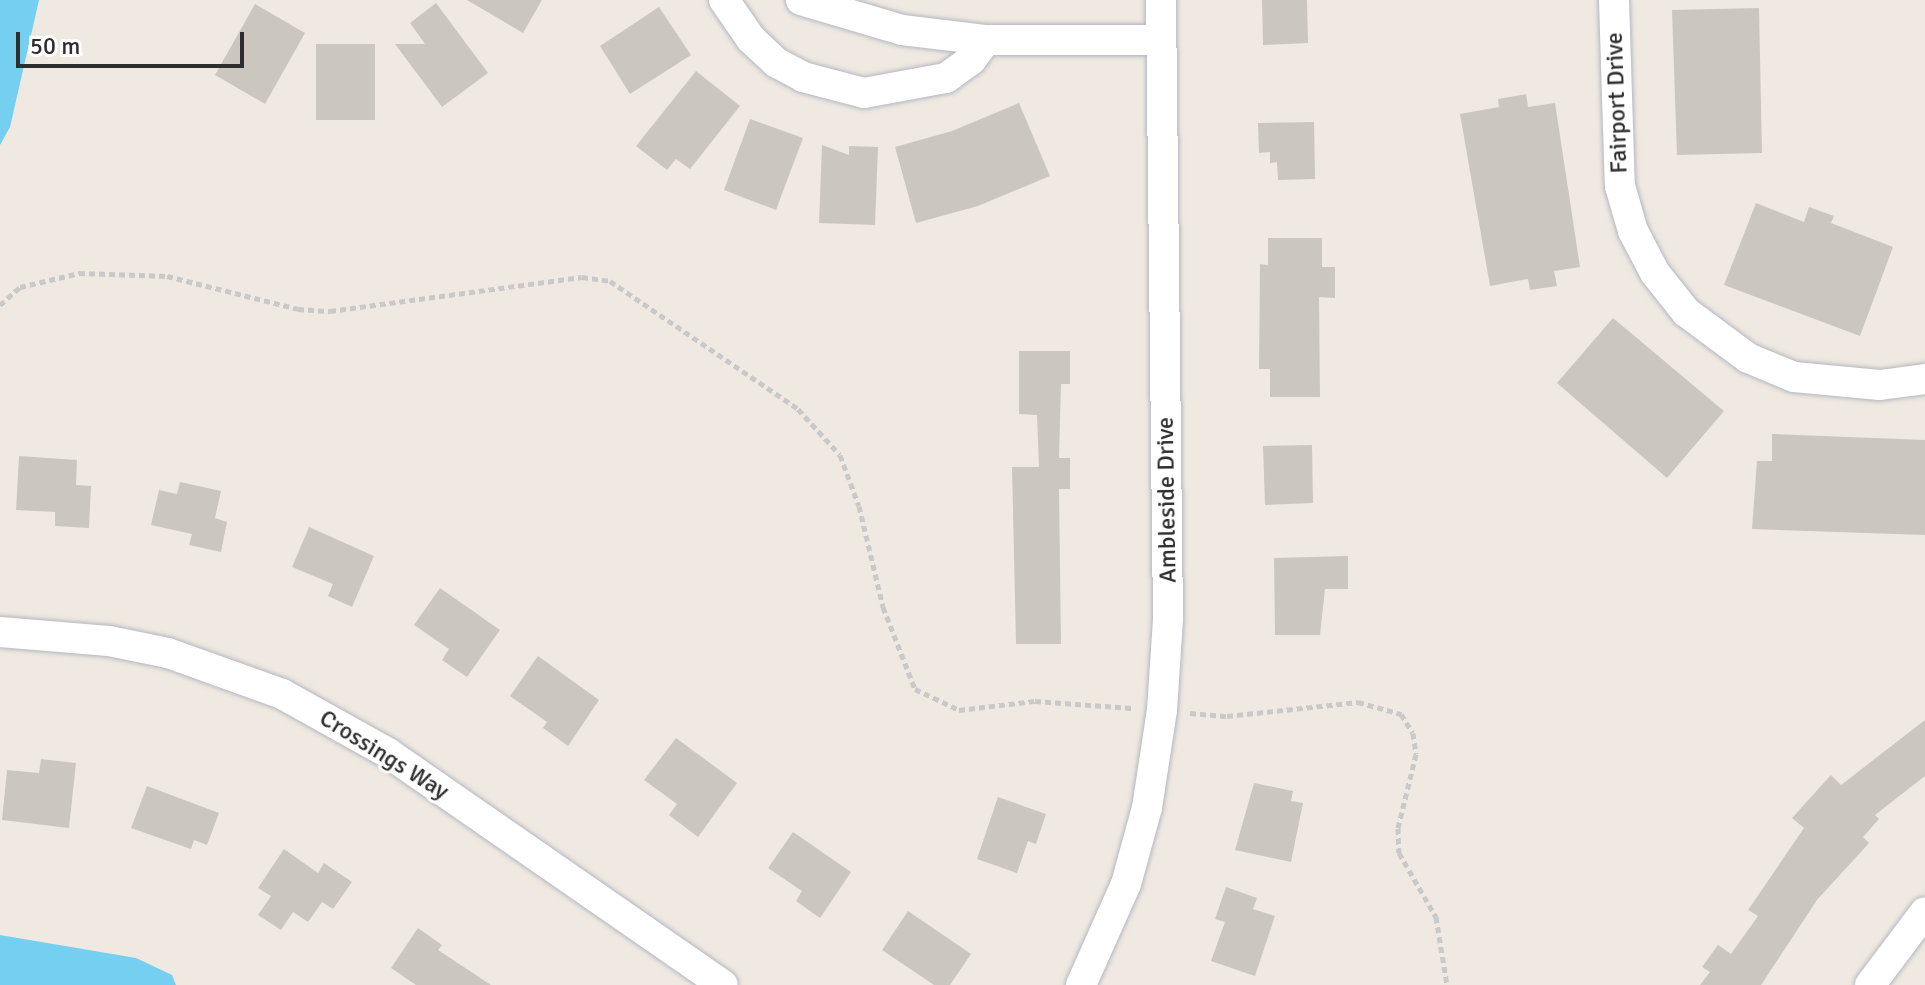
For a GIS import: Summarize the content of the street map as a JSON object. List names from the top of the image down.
{
  "streets": {
    "street": ["Fairport Drive", "Ambleside Drive", "Crossings Way"]
  },
  "scale_bar": "50 m"
}
